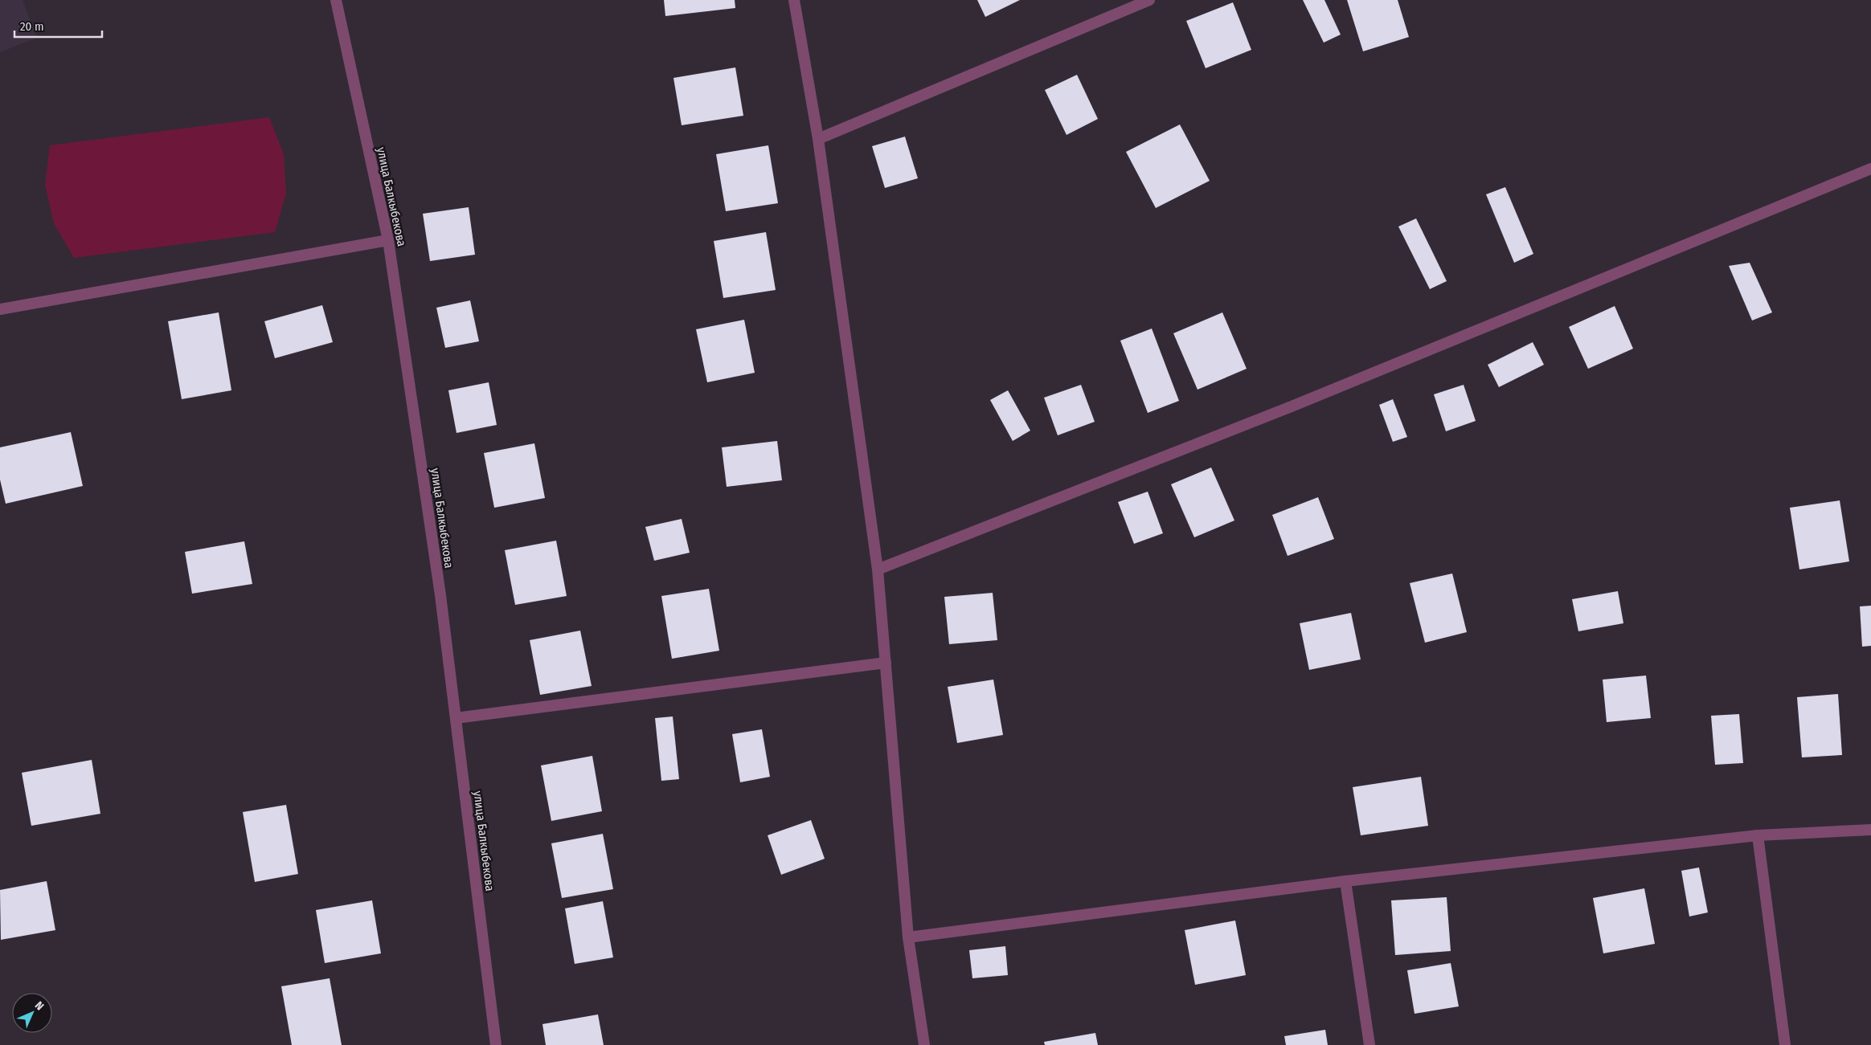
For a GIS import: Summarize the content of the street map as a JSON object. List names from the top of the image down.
{
  "streets": {
    "street": ["улица Балкыбекова"]
  },
  "scale_bar": "20 m",
  "north": "top right"
}
